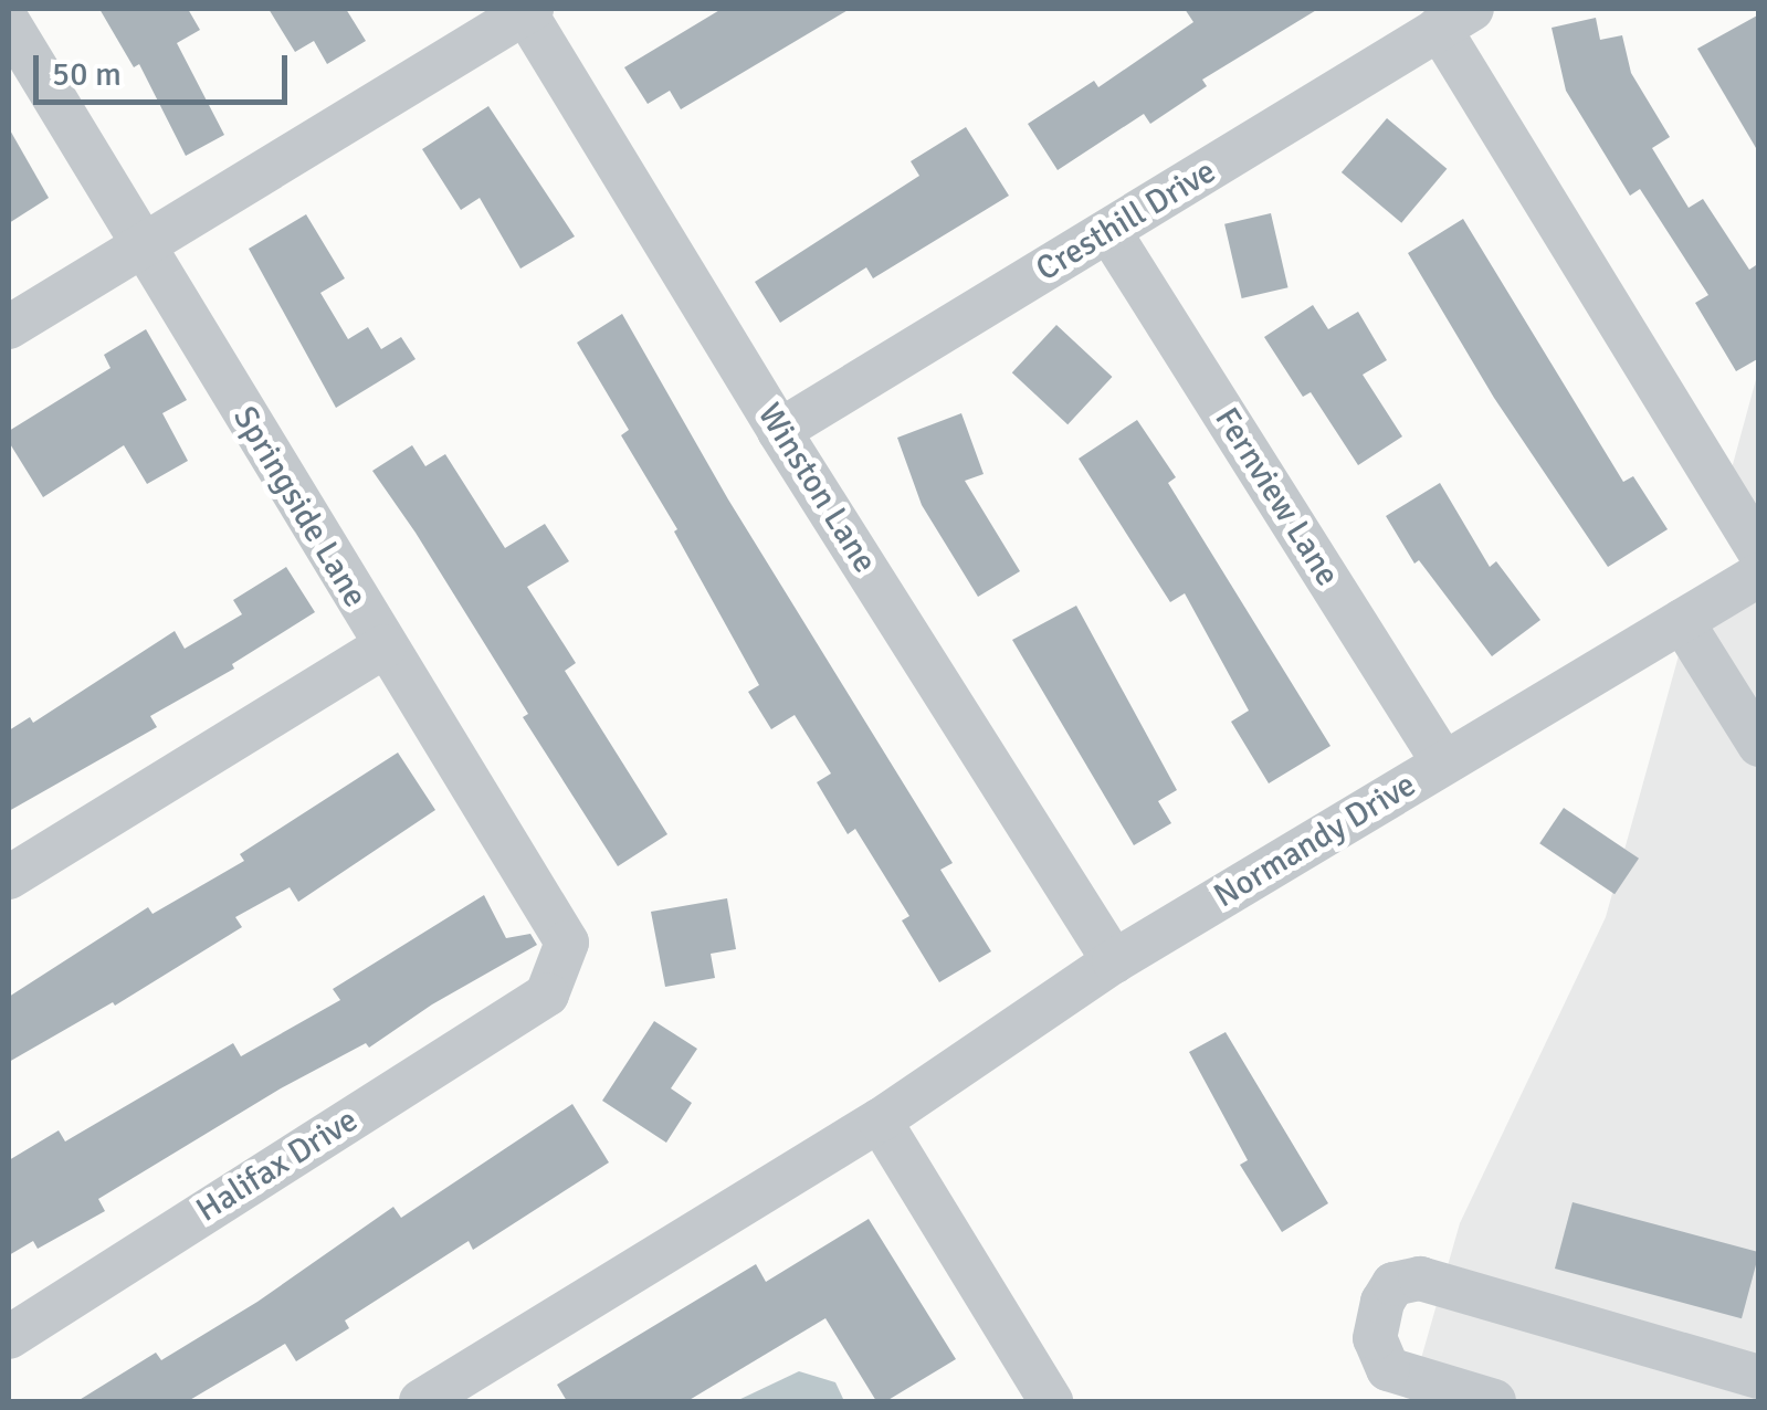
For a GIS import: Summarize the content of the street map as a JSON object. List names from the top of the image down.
{
  "streets": {
    "street": [
      "Cresthill Drive",
      "Winston Lane",
      "Fernview Lane",
      "Springside Lane",
      "Normandy Drive",
      "Halifax Drive"
    ]
  },
  "crossings": [
    ["Cresthill Drive", "Winston Lane"],
    ["Cresthill Drive", "Fernview Lane"],
    ["Winston Lane", "Normandy Drive"],
    ["Fernview Lane", "Normandy Drive"],
    ["Springside Lane", "Halifax Drive"]
  ],
  "scale_bar": "50 m"
}
